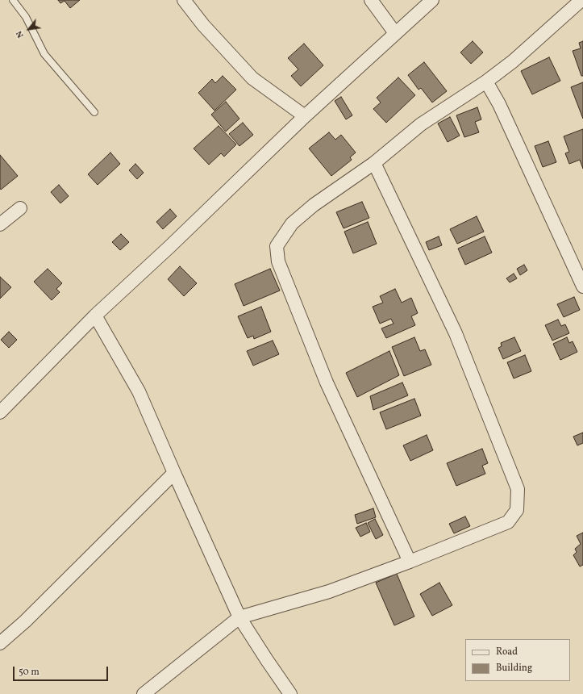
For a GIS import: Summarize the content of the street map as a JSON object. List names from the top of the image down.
{
  "legend": ["Road", "Building"],
  "scale_bar": "50 m",
  "north": "bottom left"
}
